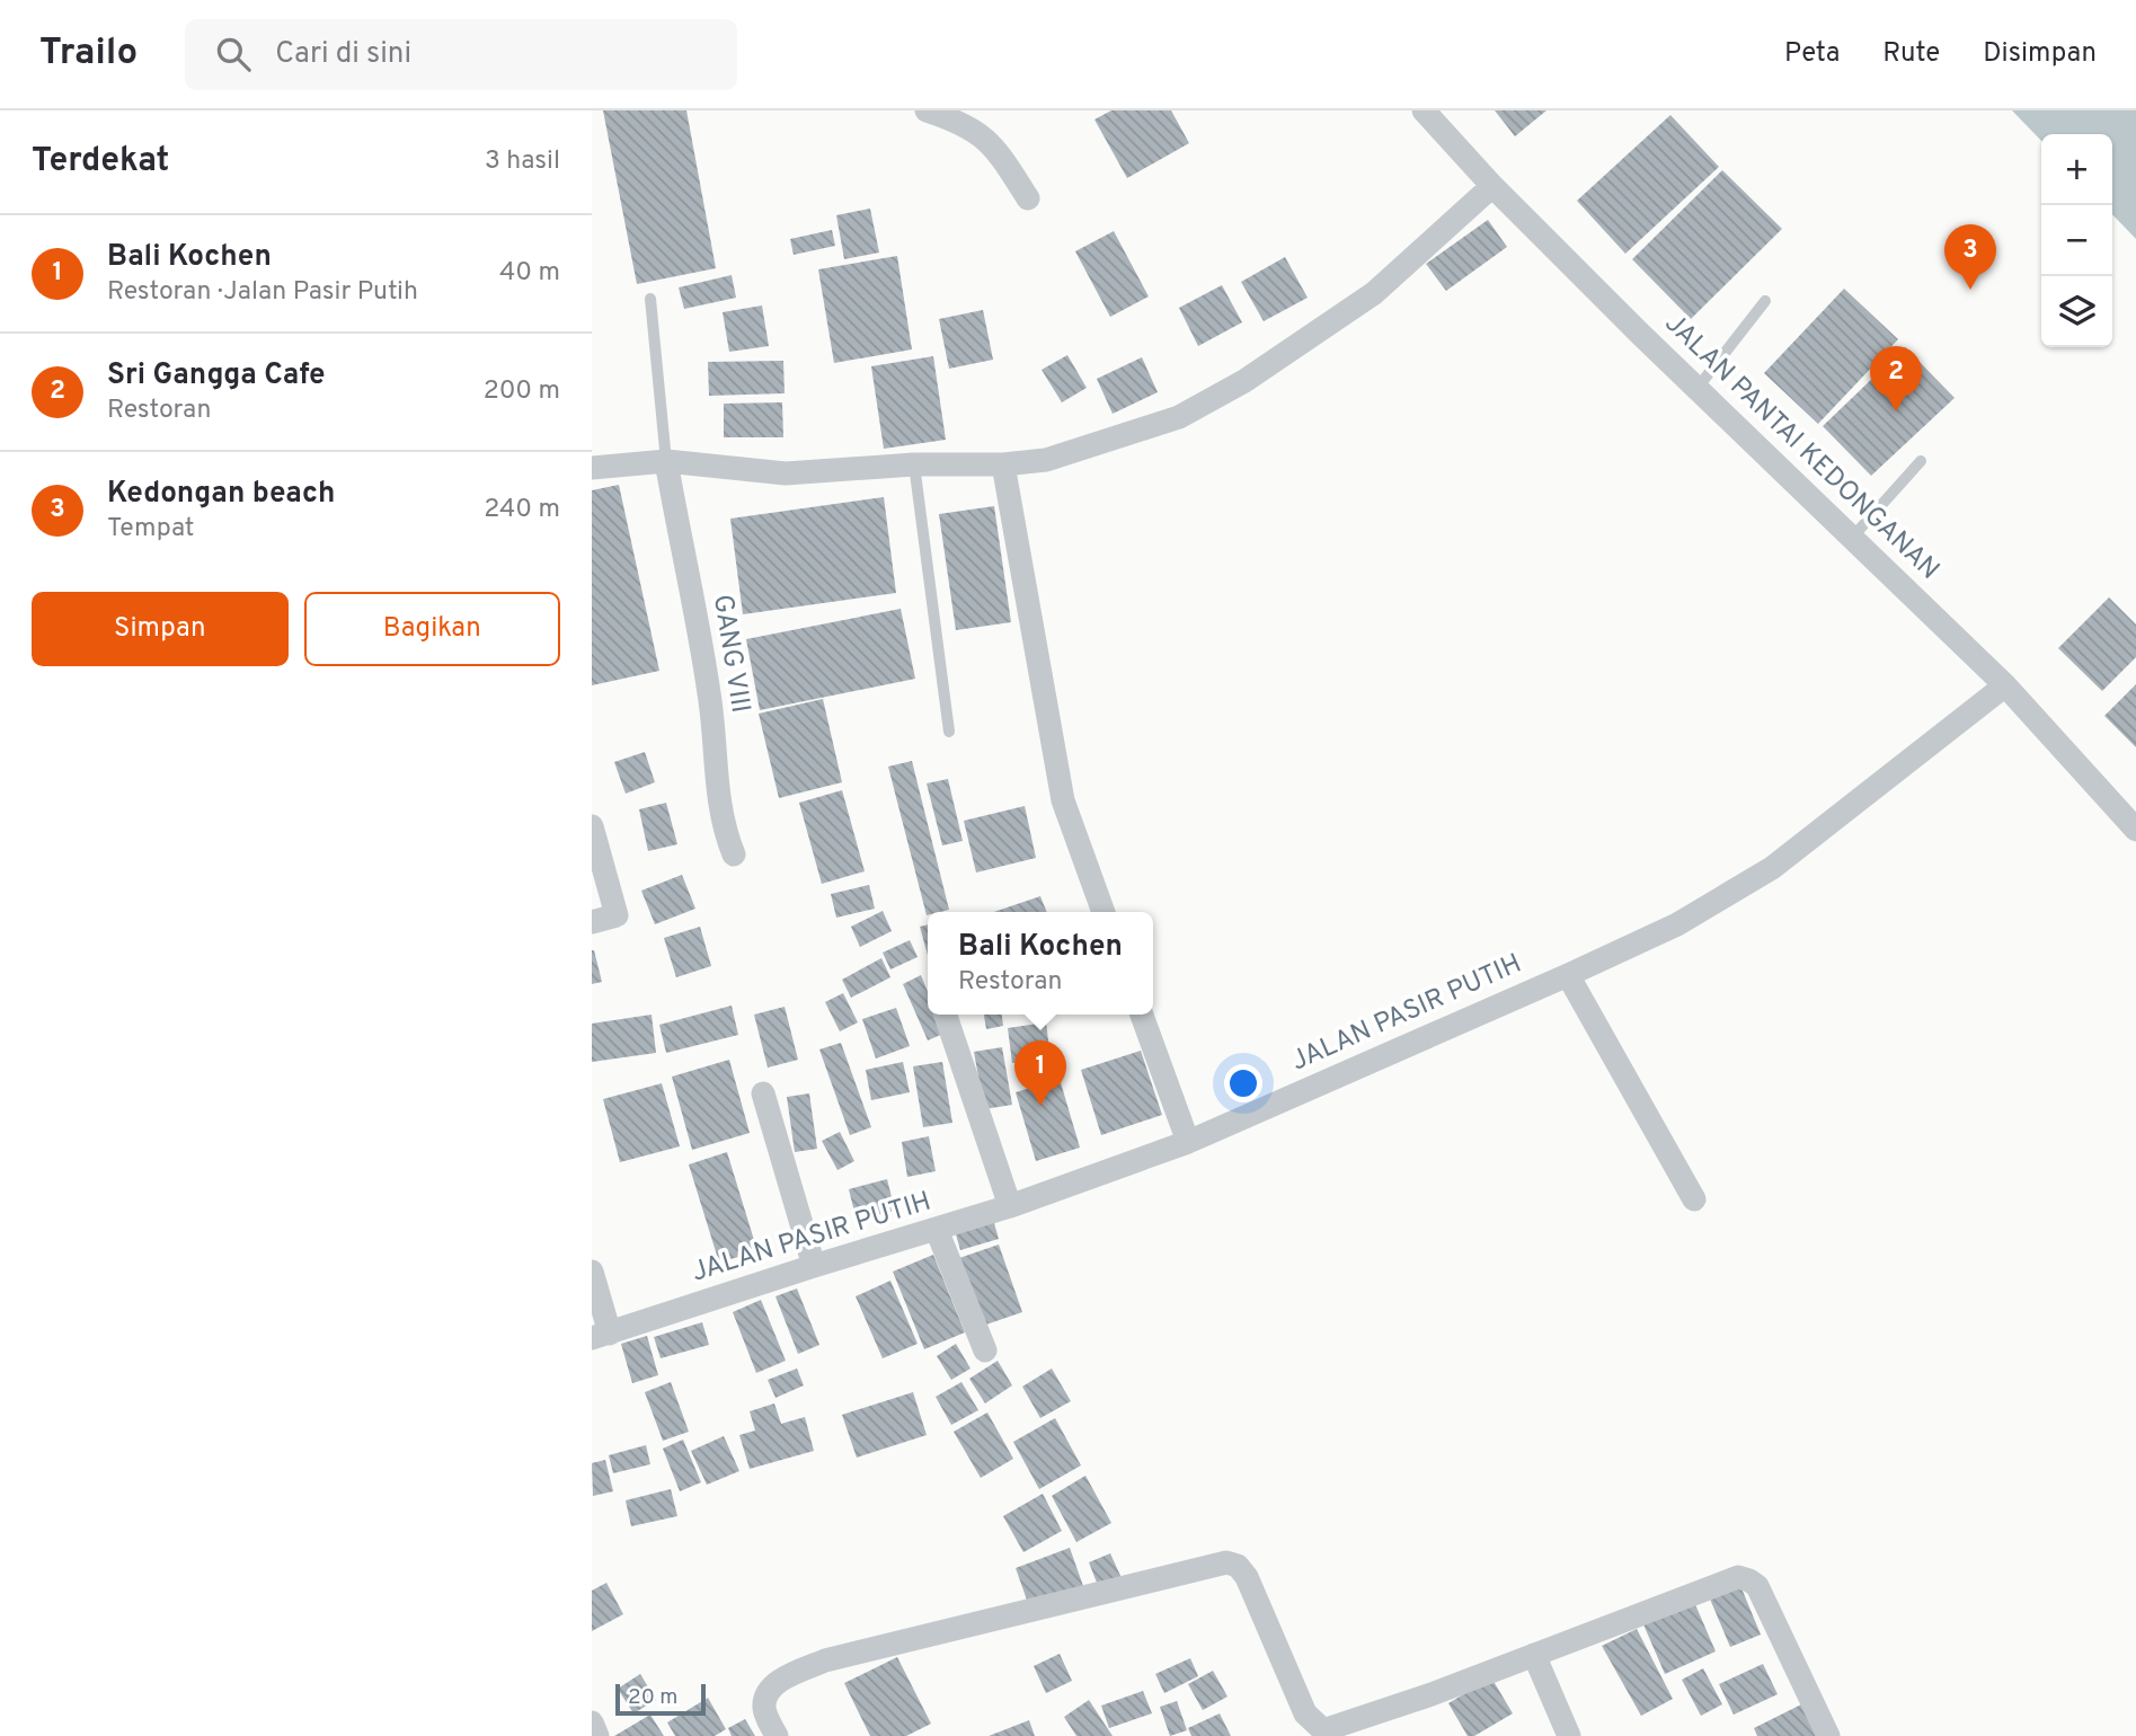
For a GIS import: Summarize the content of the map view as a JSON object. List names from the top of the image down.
{
  "streets": {
    "street": ["JALAN PANTAI KEDONGANAN", "GANG VIII", "JALAN PASIR PUTIH"]
  },
  "crossings": [
    ["JALAN PANTAI KEDONGANAN", "JALAN PASIR PUTIH"]
  ],
  "scale_bar": "20 m",
  "page": {
    "header": "Trailo",
    "search": "Cari di sini",
    "nav": ["Peta", "Rute", "Disimpan"],
    "heading": ["Terdekat", "3 hasil"],
    "map_buttons": ["+", "−"],
    "list": [
      {
        "mark": "1",
        "name": "Bali Kochen",
        "note": "Restoran · Jalan Pasir Putih",
        "value": "40 m"
      },
      {
        "mark": "2",
        "name": "Sri Gangga Cafe",
        "note": "Restoran",
        "value": "200 m"
      },
      {
        "mark": "3",
        "name": "Kedongan beach",
        "note": "Tempat",
        "value": "240 m"
      }
    ],
    "pins": ["3", "2", "1"],
    "buttons": ["Simpan", "Bagikan"],
    "popup": ["Bali Kochen", "Restoran"],
    "scale": "20 m"
  }
}
